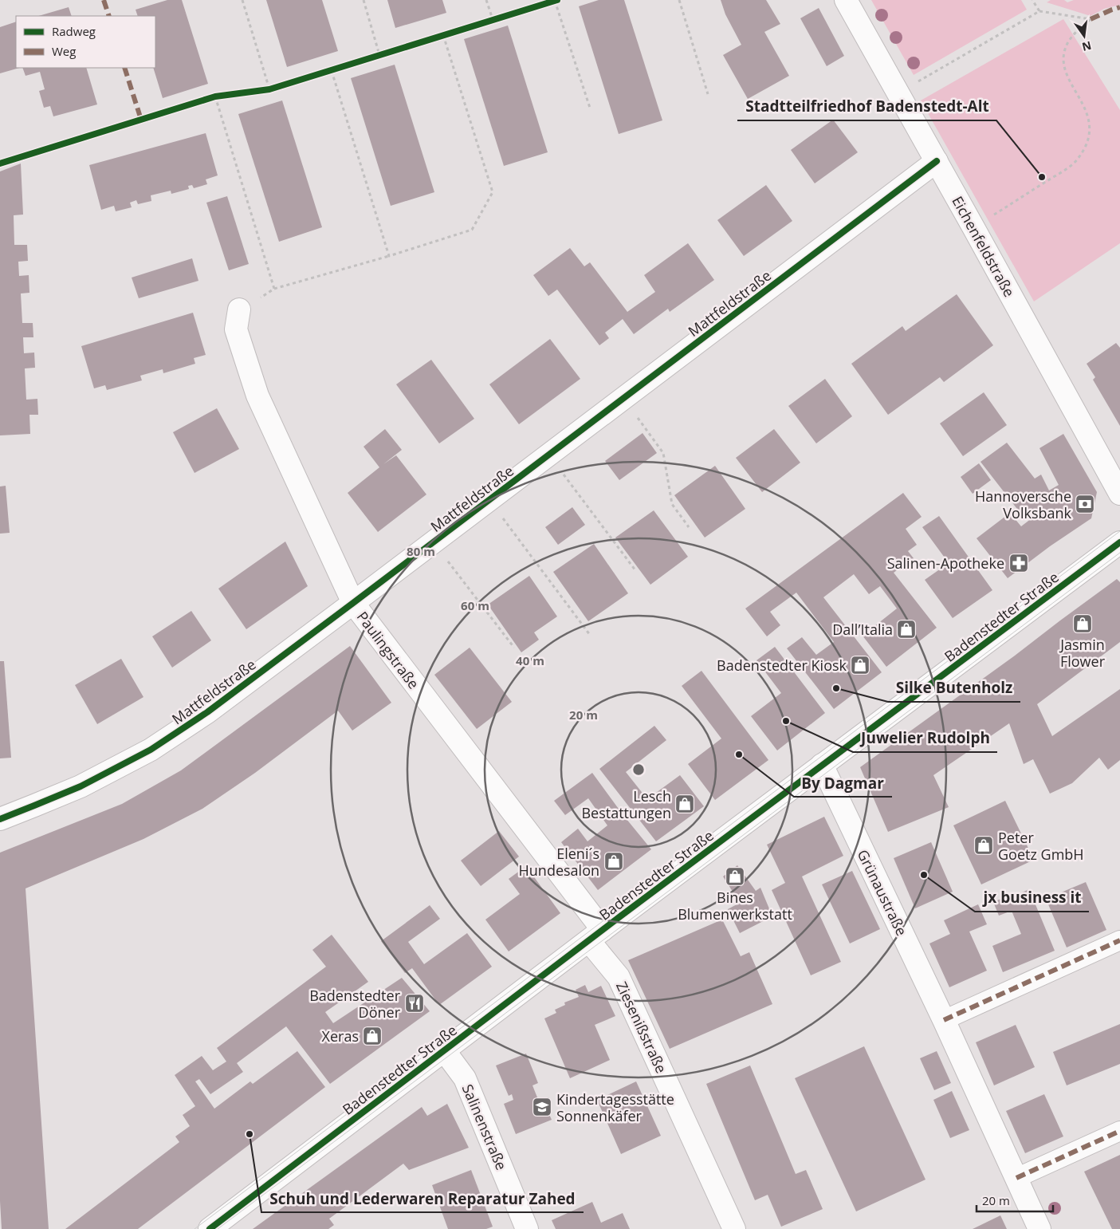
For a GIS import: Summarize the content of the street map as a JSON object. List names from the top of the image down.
{
  "streets": {
    "street": [
      "Eichenfeldstraße",
      "Mattfeldstraße",
      "Badenstedter Straße",
      "Paulingstraße",
      "Grünaustraße",
      "Ziesenißstraße",
      "Salinenstraße"
    ]
  },
  "crossings": [
    ["Eichenfeldstraße", "Mattfeldstraße"],
    ["Mattfeldstraße", "Paulingstraße"],
    ["Badenstedter Straße", "Paulingstraße"],
    ["Badenstedter Straße", "Grünaustraße"],
    ["Badenstedter Straße", "Ziesenißstraße"],
    ["Badenstedter Straße", "Salinenstraße"],
    ["Paulingstraße", "Ziesenißstraße"]
  ],
  "places": {
    "other": [
      "Stadtteilfriedhof Badenstedt-Alt",
      "Silke Butenholz",
      "Juwelier Rudolph",
      "By Dagmar",
      "jx business it",
      "Schuh und Lederwaren Reparatur Zahed"
    ],
    "bank": ["Hannoversche Volksbank"],
    "pharmacy": ["Salinen-Apotheke"],
    "shop": [
      "Jasmin Flower",
      "Dall’Italia",
      "Badenstedter Kiosk",
      "Lesch Bestattungen",
      "Peter Goetz GmbH",
      "Eleni´s Hundesalon",
      "Bines Blumenwerkstatt",
      "Xeras"
    ],
    "restaurant": ["Badenstedter Döner"],
    "school or university": ["Kindertagesstätte Sonnenkäfer"]
  },
  "legend": ["Radweg", "Weg"],
  "scale_bar": "20 m",
  "north": "bottom",
  "rings": [
    "80 m",
    "60 m",
    "40 m",
    "20 m"
  ]
}
